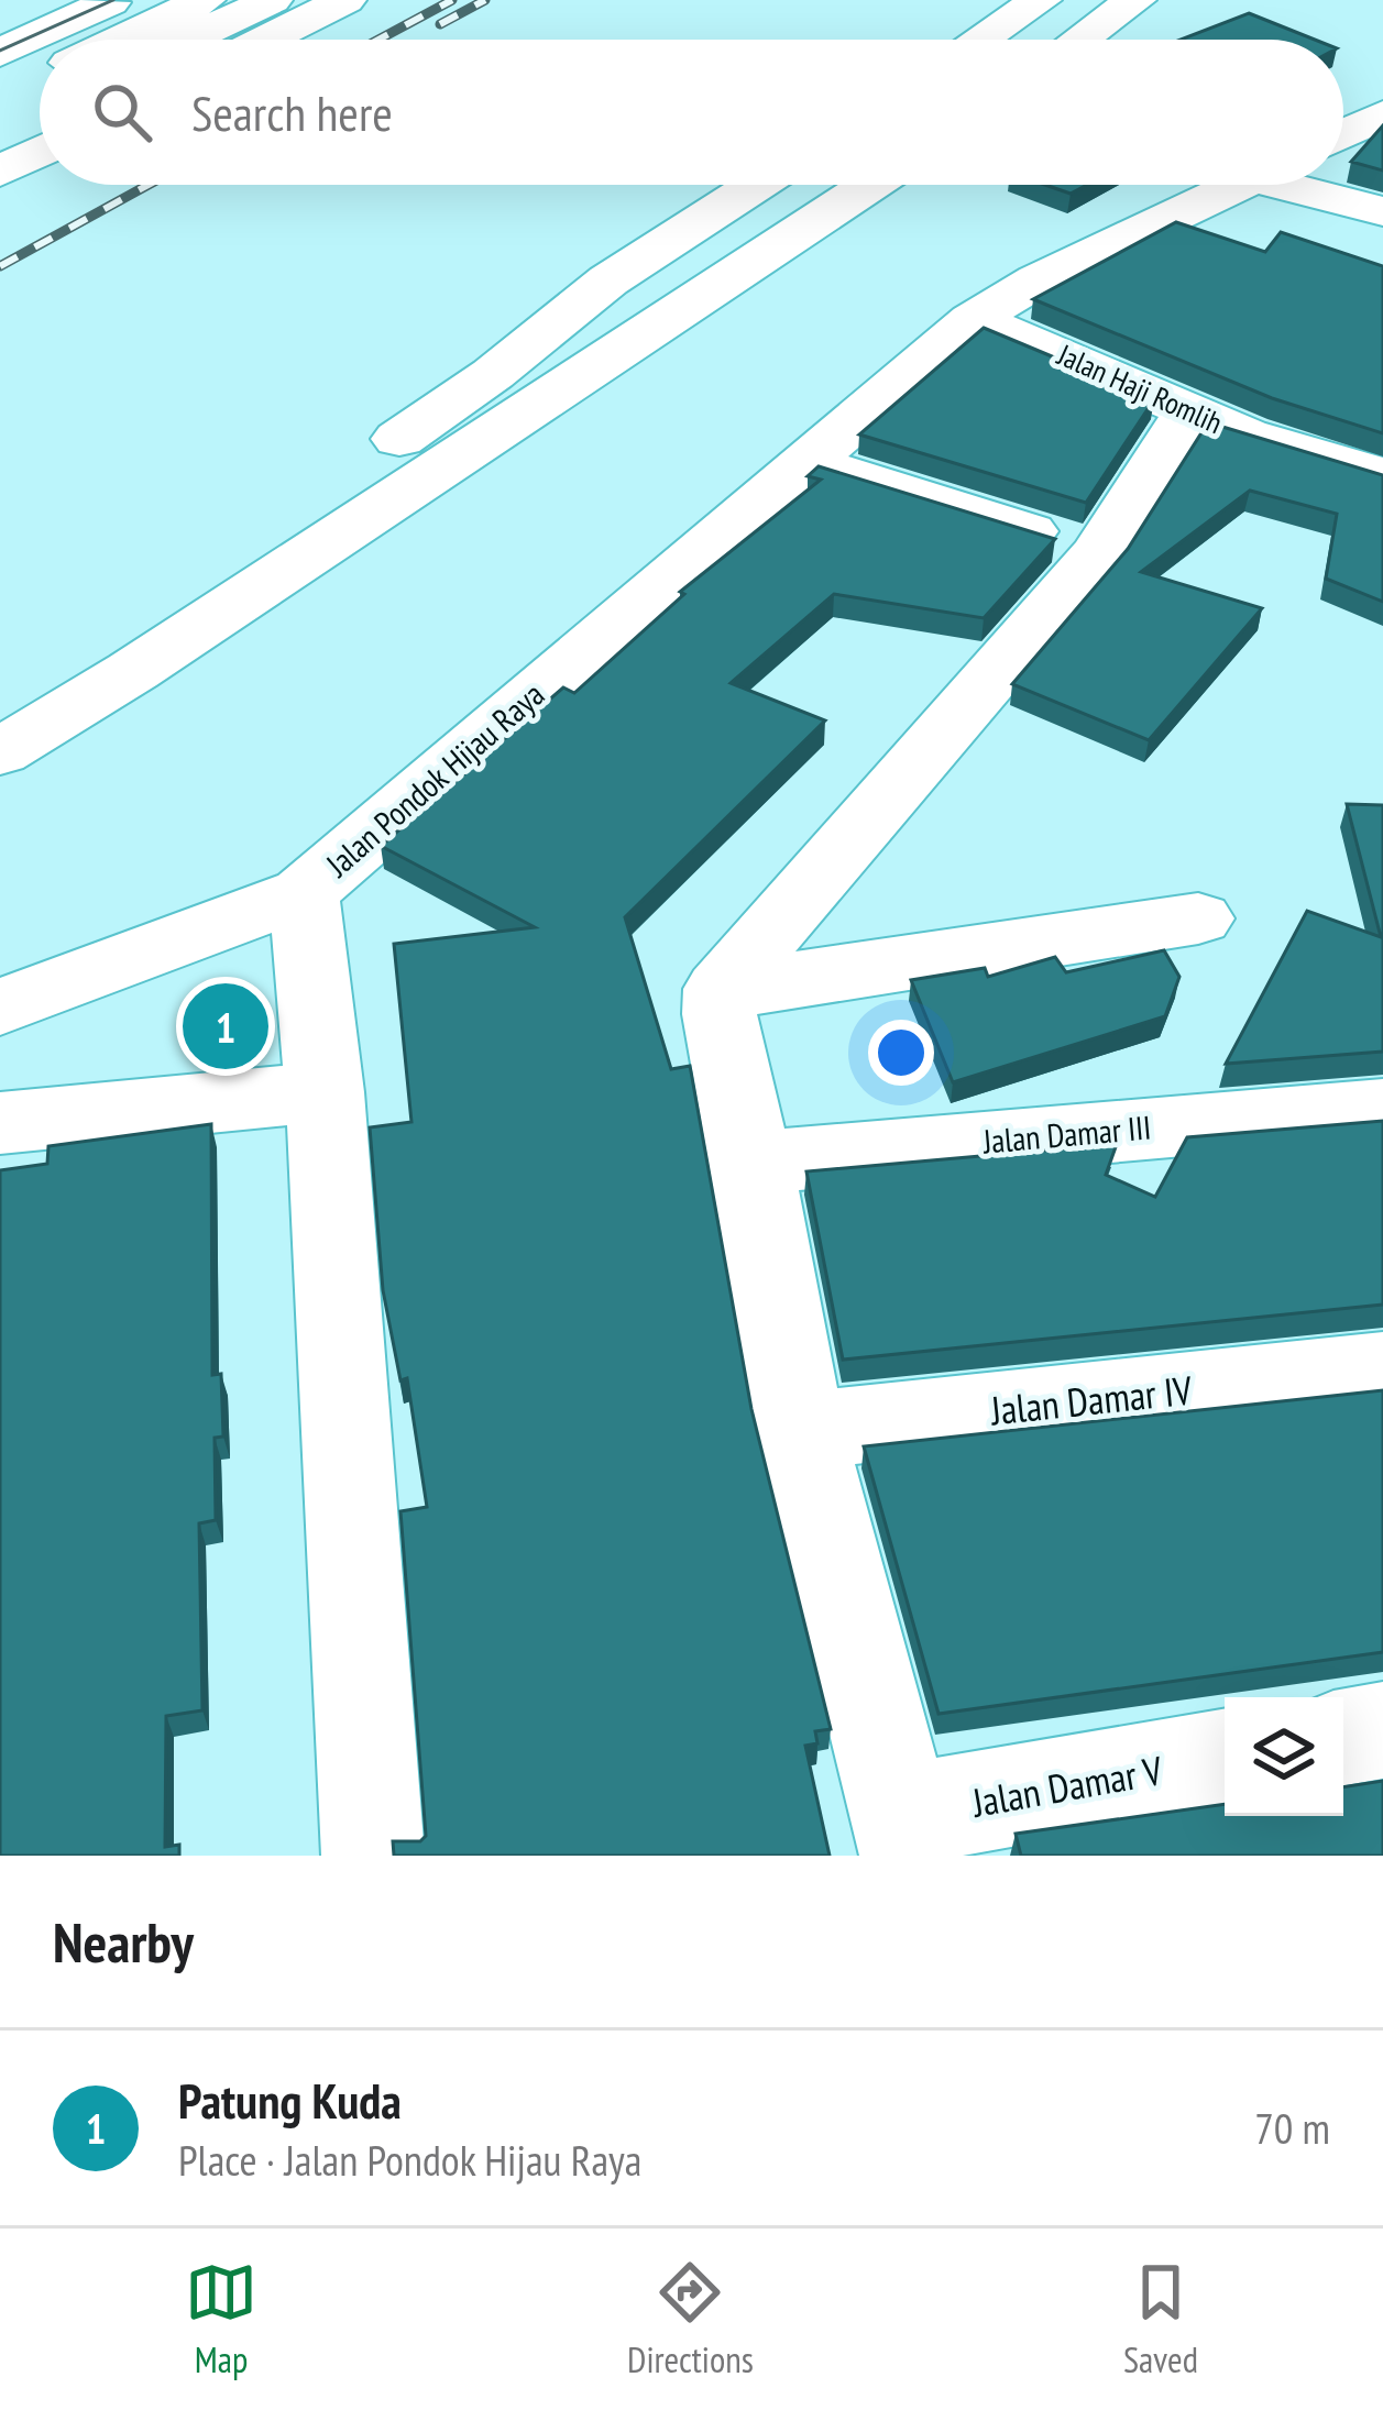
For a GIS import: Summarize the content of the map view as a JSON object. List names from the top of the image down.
{
  "streets": {
    "main road": [
      "Jalan Haji Romlih",
      "Jalan Pondok Hijau Raya",
      "Jalan Damar III",
      "Jalan Damar IV",
      "Jalan Damar V"
    ]
  },
  "crossings": [
    ["Jalan Haji Romlih", "Jalan Pondok Hijau Raya"]
  ],
  "page": {
    "search": "Search here",
    "pins": "1",
    "heading": "Nearby",
    "list": [
      {
        "mark": "1",
        "name": "Patung Kuda",
        "note": "Place · Jalan Pondok Hijau Raya",
        "value": "70 m"
      }
    ],
    "nav": ["Map", "Directions", "Saved"]
  }
}
